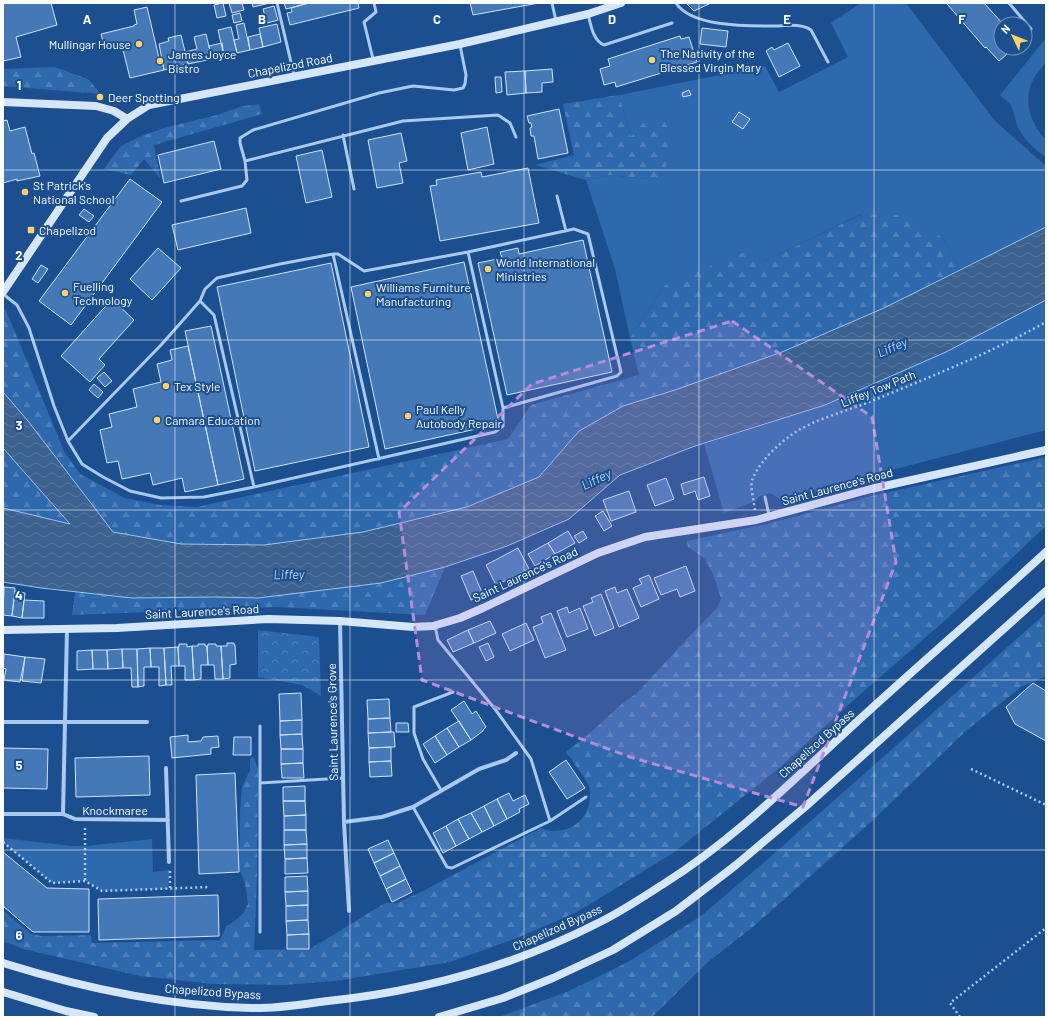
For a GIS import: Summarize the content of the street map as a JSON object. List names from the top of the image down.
{
  "streets": {
    "main road": ["Chapelizod Road", "Saint Laurence's Road", "Chapelizod Bypass"],
    "street": ["Saint Laurence's Grove", "Knockmaree"],
    "path": ["Liffey Tow Path"]
  },
  "crossings": [
    ["Saint Laurence's Road", "Saint Laurence's Grove"]
  ],
  "water": ["Liffey"],
  "places": {
    "other": [
      "Mullingar House",
      "The Nativity of the Blessed Virgin Mary",
      "James Joyce Bistro",
      "Deer Spotting",
      "St Patrick's National School",
      "World International Ministries",
      "Fuelling Technology",
      "Williams Furniture Manufacturing",
      "Tex Style",
      "Paul Kelly Autobody Repair",
      "Camara Education"
    ],
    "transit": ["Chapelizod"]
  },
  "north": "top left",
  "grid": {
    "columns": [
      "A",
      "B",
      "C",
      "D",
      "E",
      "F"
    ],
    "rows": [
      "1",
      "2",
      "3",
      "4",
      "5",
      "6"
    ]
  }
}
